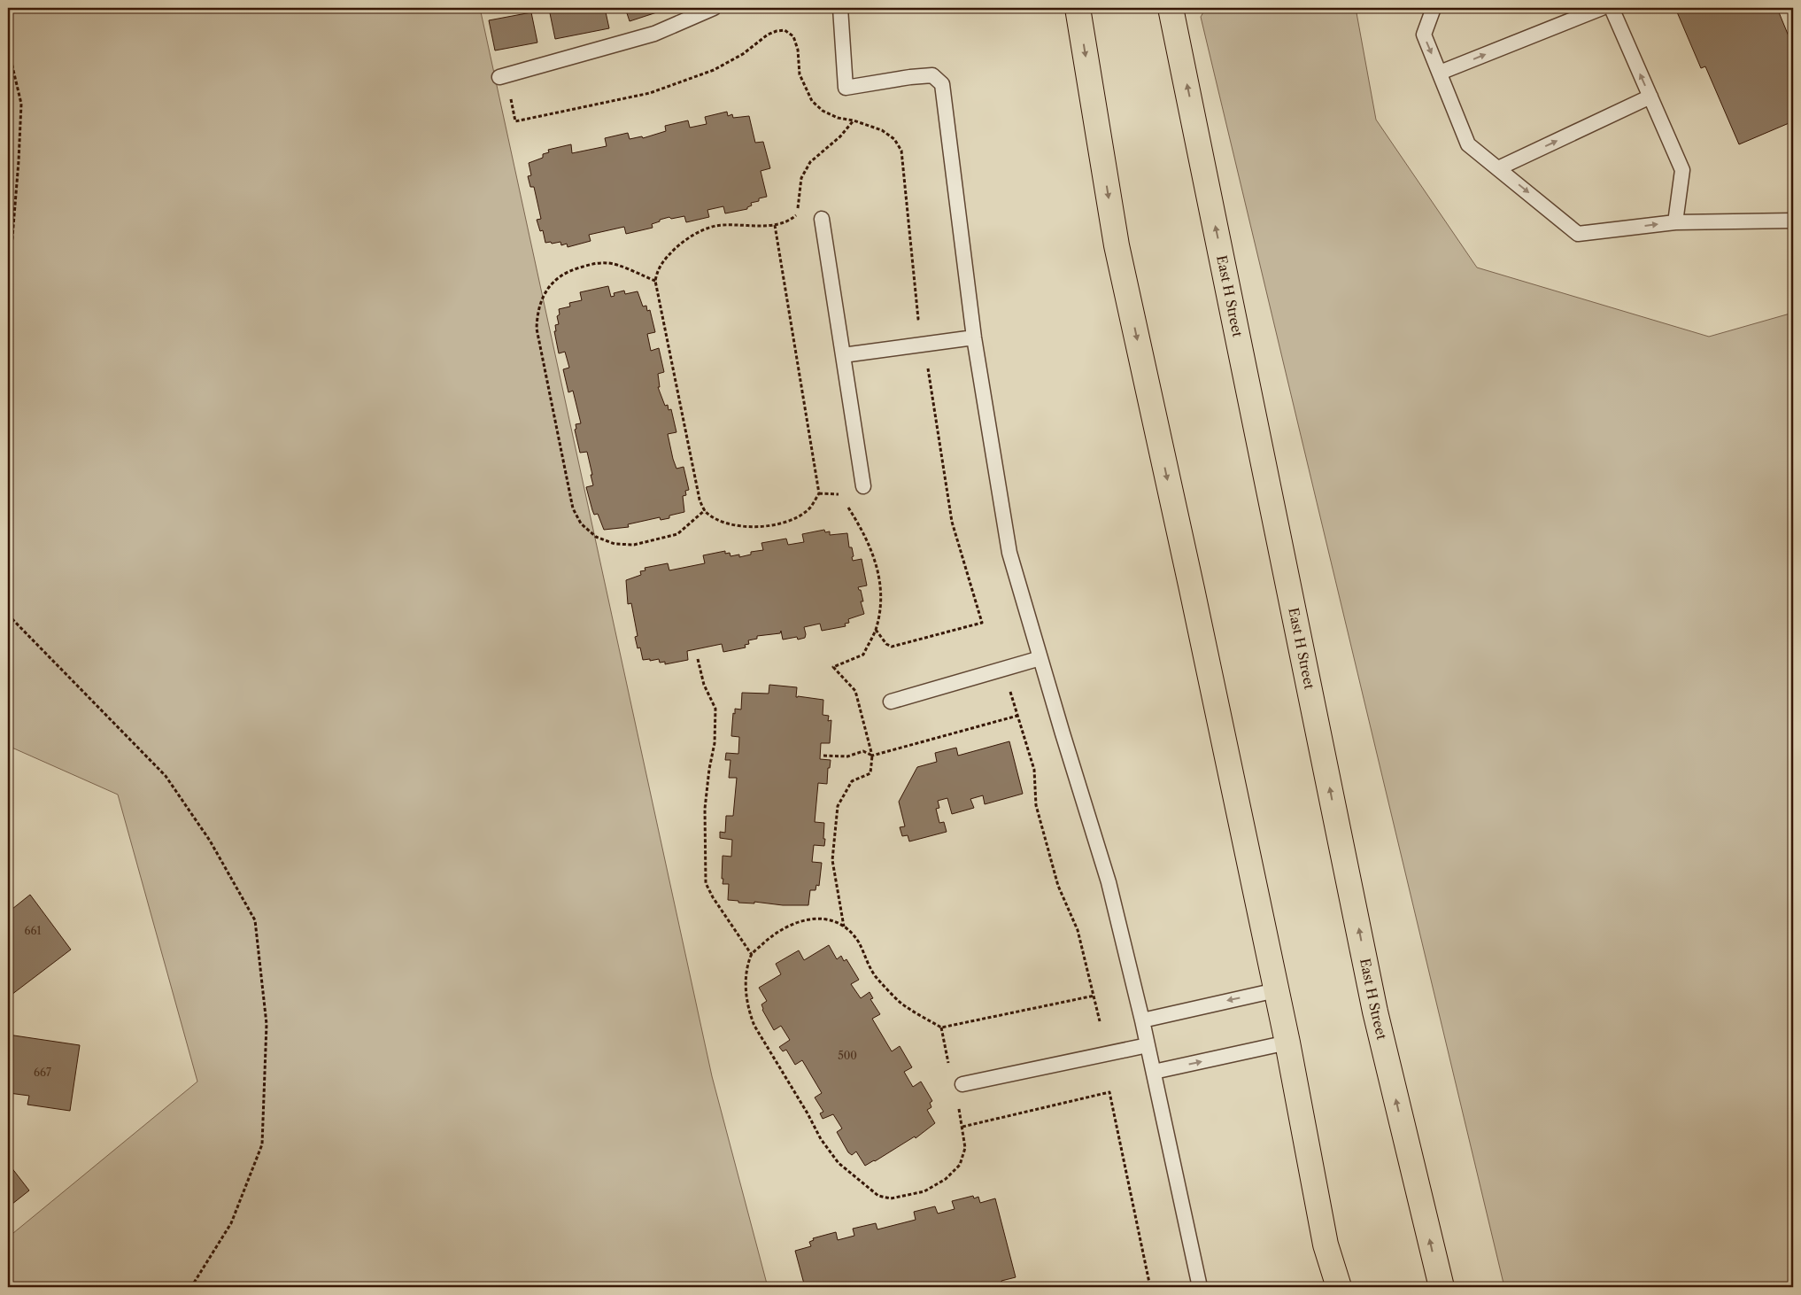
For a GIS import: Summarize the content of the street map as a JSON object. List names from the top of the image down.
{
  "streets": {
    "main road": ["East H Street"]
  },
  "house_numbers": ["661", "500", "667"]
}
